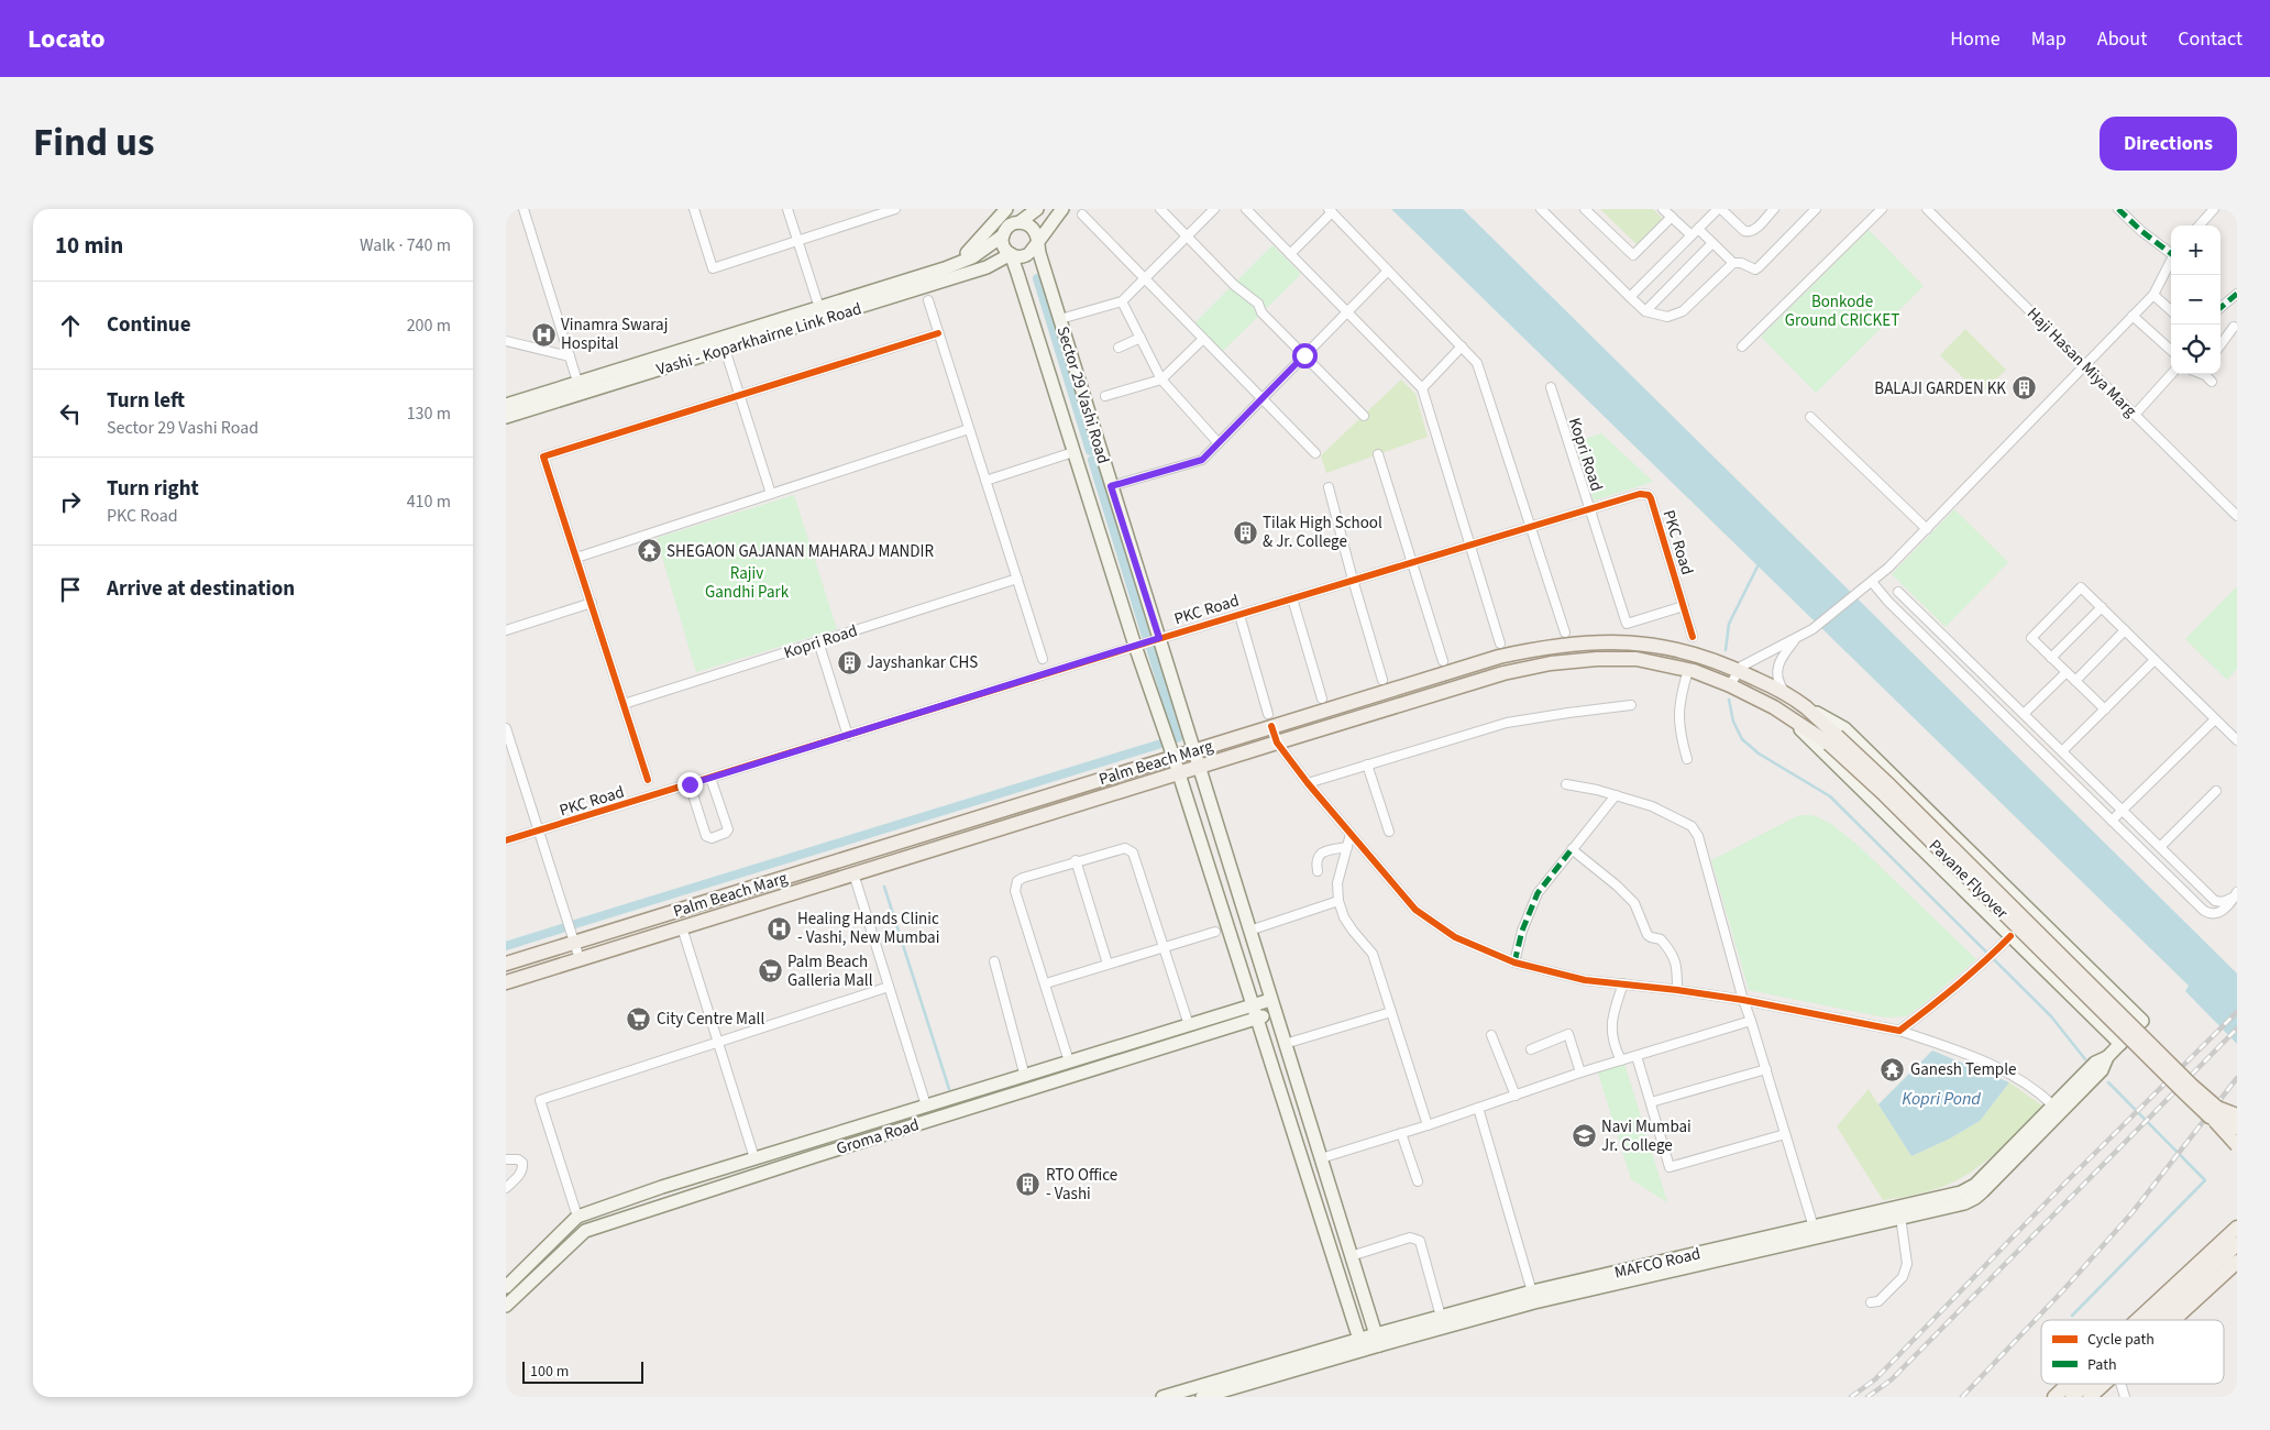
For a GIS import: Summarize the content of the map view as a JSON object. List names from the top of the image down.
{
  "streets": {
    "main road": [
      "Vashi - Koparkhairne Link Road",
      "Sector 29 Vashi Road",
      "Palm Beach Marg",
      "Pavane Flyover",
      "Groma Road",
      "MAFCO Road"
    ],
    "street": ["Haji Hasan Miya Marg", "Kopri Road", "PKC Road"]
  },
  "crossings": [
    ["Vashi - Koparkhairne Link Road", "Sector 29 Vashi Road"],
    ["Sector 29 Vashi Road", "PKC Road"],
    ["Sector 29 Vashi Road", "Palm Beach Marg"],
    ["Sector 29 Vashi Road", "Groma Road"],
    ["Sector 29 Vashi Road", "MAFCO Road"],
    ["Kopri Road", "PKC Road"],
    ["Palm Beach Marg", "Pavane Flyover"],
    ["Palm Beach Marg", "MAFCO Road"],
    ["Pavane Flyover", "MAFCO Road"]
  ],
  "water": ["Kopri Pond"],
  "parks": ["Bonkode Ground CRICKET", "Rajiv Gandhi Park"],
  "places": {
    "hospital": ["Vinamra Swaraj Hospital", "Healing Hands Clinic - Vashi, New Mumbai"],
    "building": [
      "BALAJI GARDEN KK",
      "Tilak High School & Jr. College",
      "Jayshankar CHS",
      "RTO Office - Vashi"
    ],
    "temple": ["SHEGAON GAJANAN MAHARAJ MANDIR", "Ganesh Temple"],
    "supermarket": ["Palm Beach Galleria Mall", "City Centre Mall"],
    "school or university": ["Navi Mumbai Jr. College"]
  },
  "legend": ["Cycle path", "Path"],
  "scale_bar": "100 m",
  "page": {
    "header": "Locato",
    "nav": [
      "Home",
      "Map",
      "About",
      "Contact"
    ],
    "title": "Find us",
    "buttons": "Directions",
    "heading": ["10 min", "Walk · 740 m"],
    "map_buttons": ["+", "−"],
    "list": [
      ["Continue", "200 m"],
      ["Turn left", "Sector 29 Vashi Road", "130 m"],
      ["Turn right", "PKC Road", "410 m"],
      "Arrive at destination"
    ],
    "scale": "100 m"
  }
}
